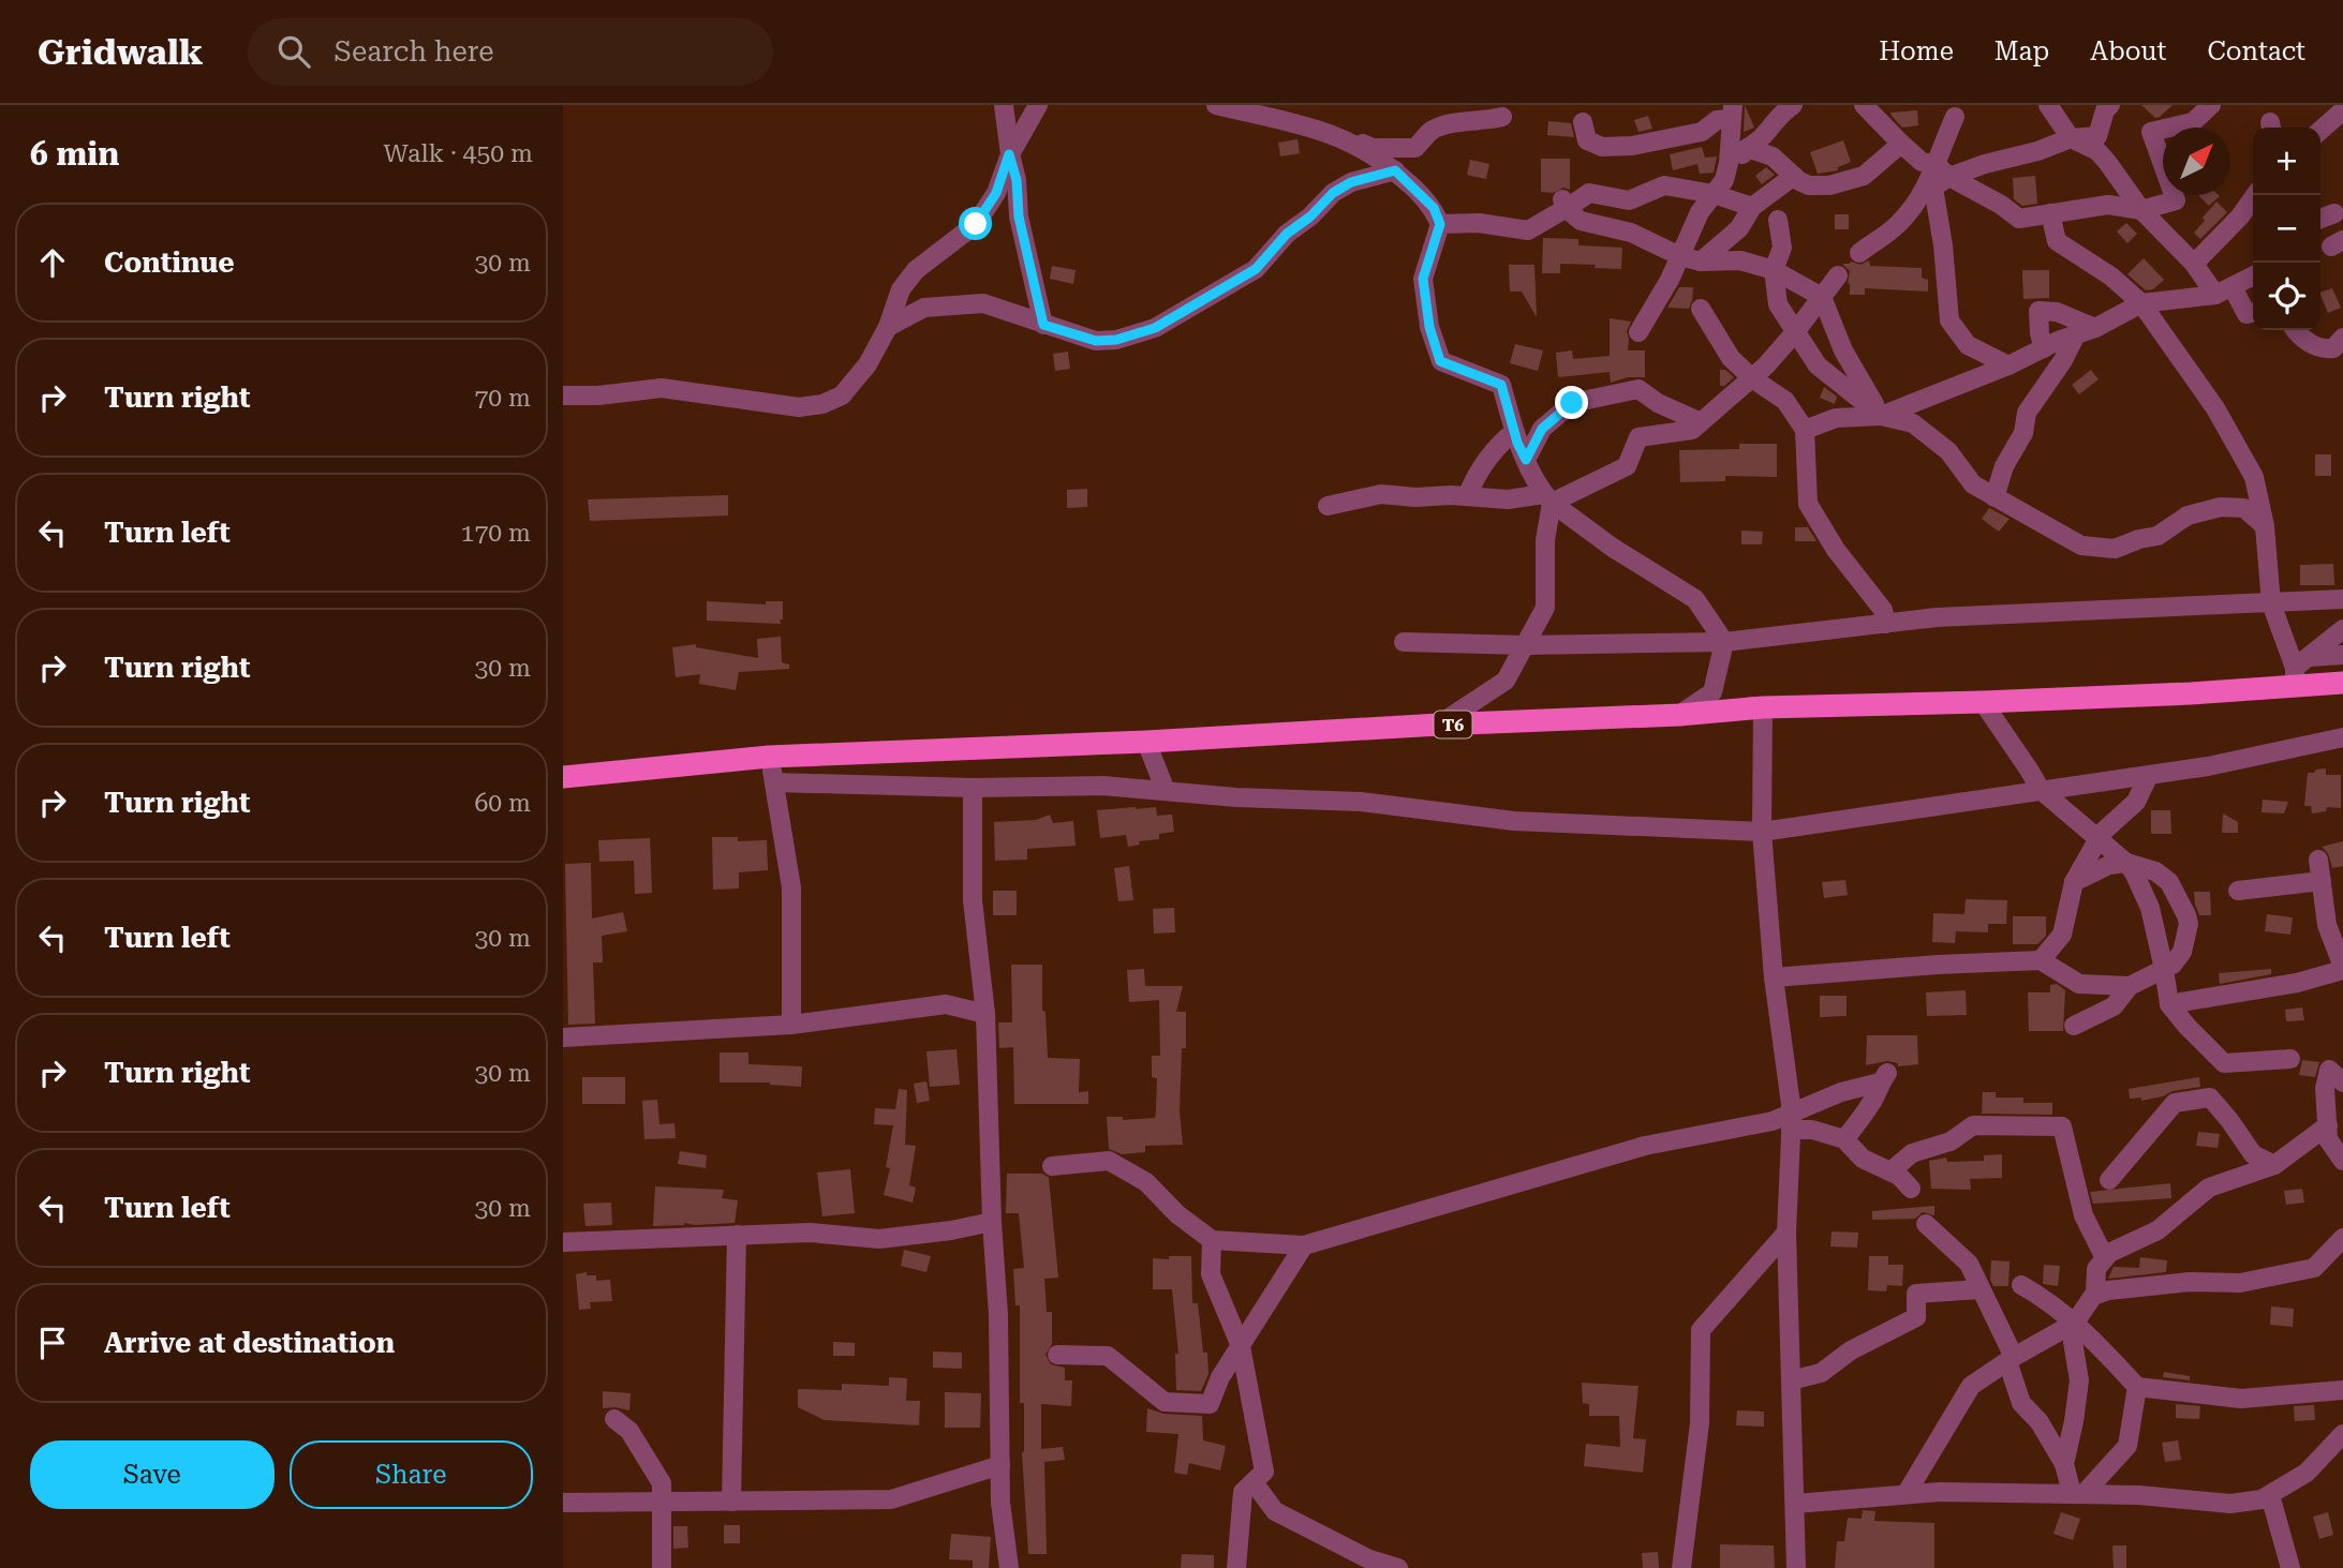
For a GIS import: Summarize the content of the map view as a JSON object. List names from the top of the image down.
{
  "streets": {
    "highway": ["T6"]
  },
  "north": "top right",
  "page": {
    "header": "Gridwalk",
    "search": "Search here",
    "nav": [
      "Home",
      "Map",
      "About",
      "Contact"
    ],
    "heading": ["6 min", "Walk · 450 m"],
    "map_buttons": ["+", "−"],
    "list": [
      ["Continue", "30 m"],
      ["Turn right", "70 m"],
      ["Turn left", "170 m"],
      ["Turn right", "30 m"],
      ["Turn right", "60 m"],
      ["Turn left", "30 m"],
      ["Turn right", "30 m"],
      ["Turn left", "30 m"],
      "Arrive at destination"
    ],
    "buttons": ["Save", "Share"]
  }
}
